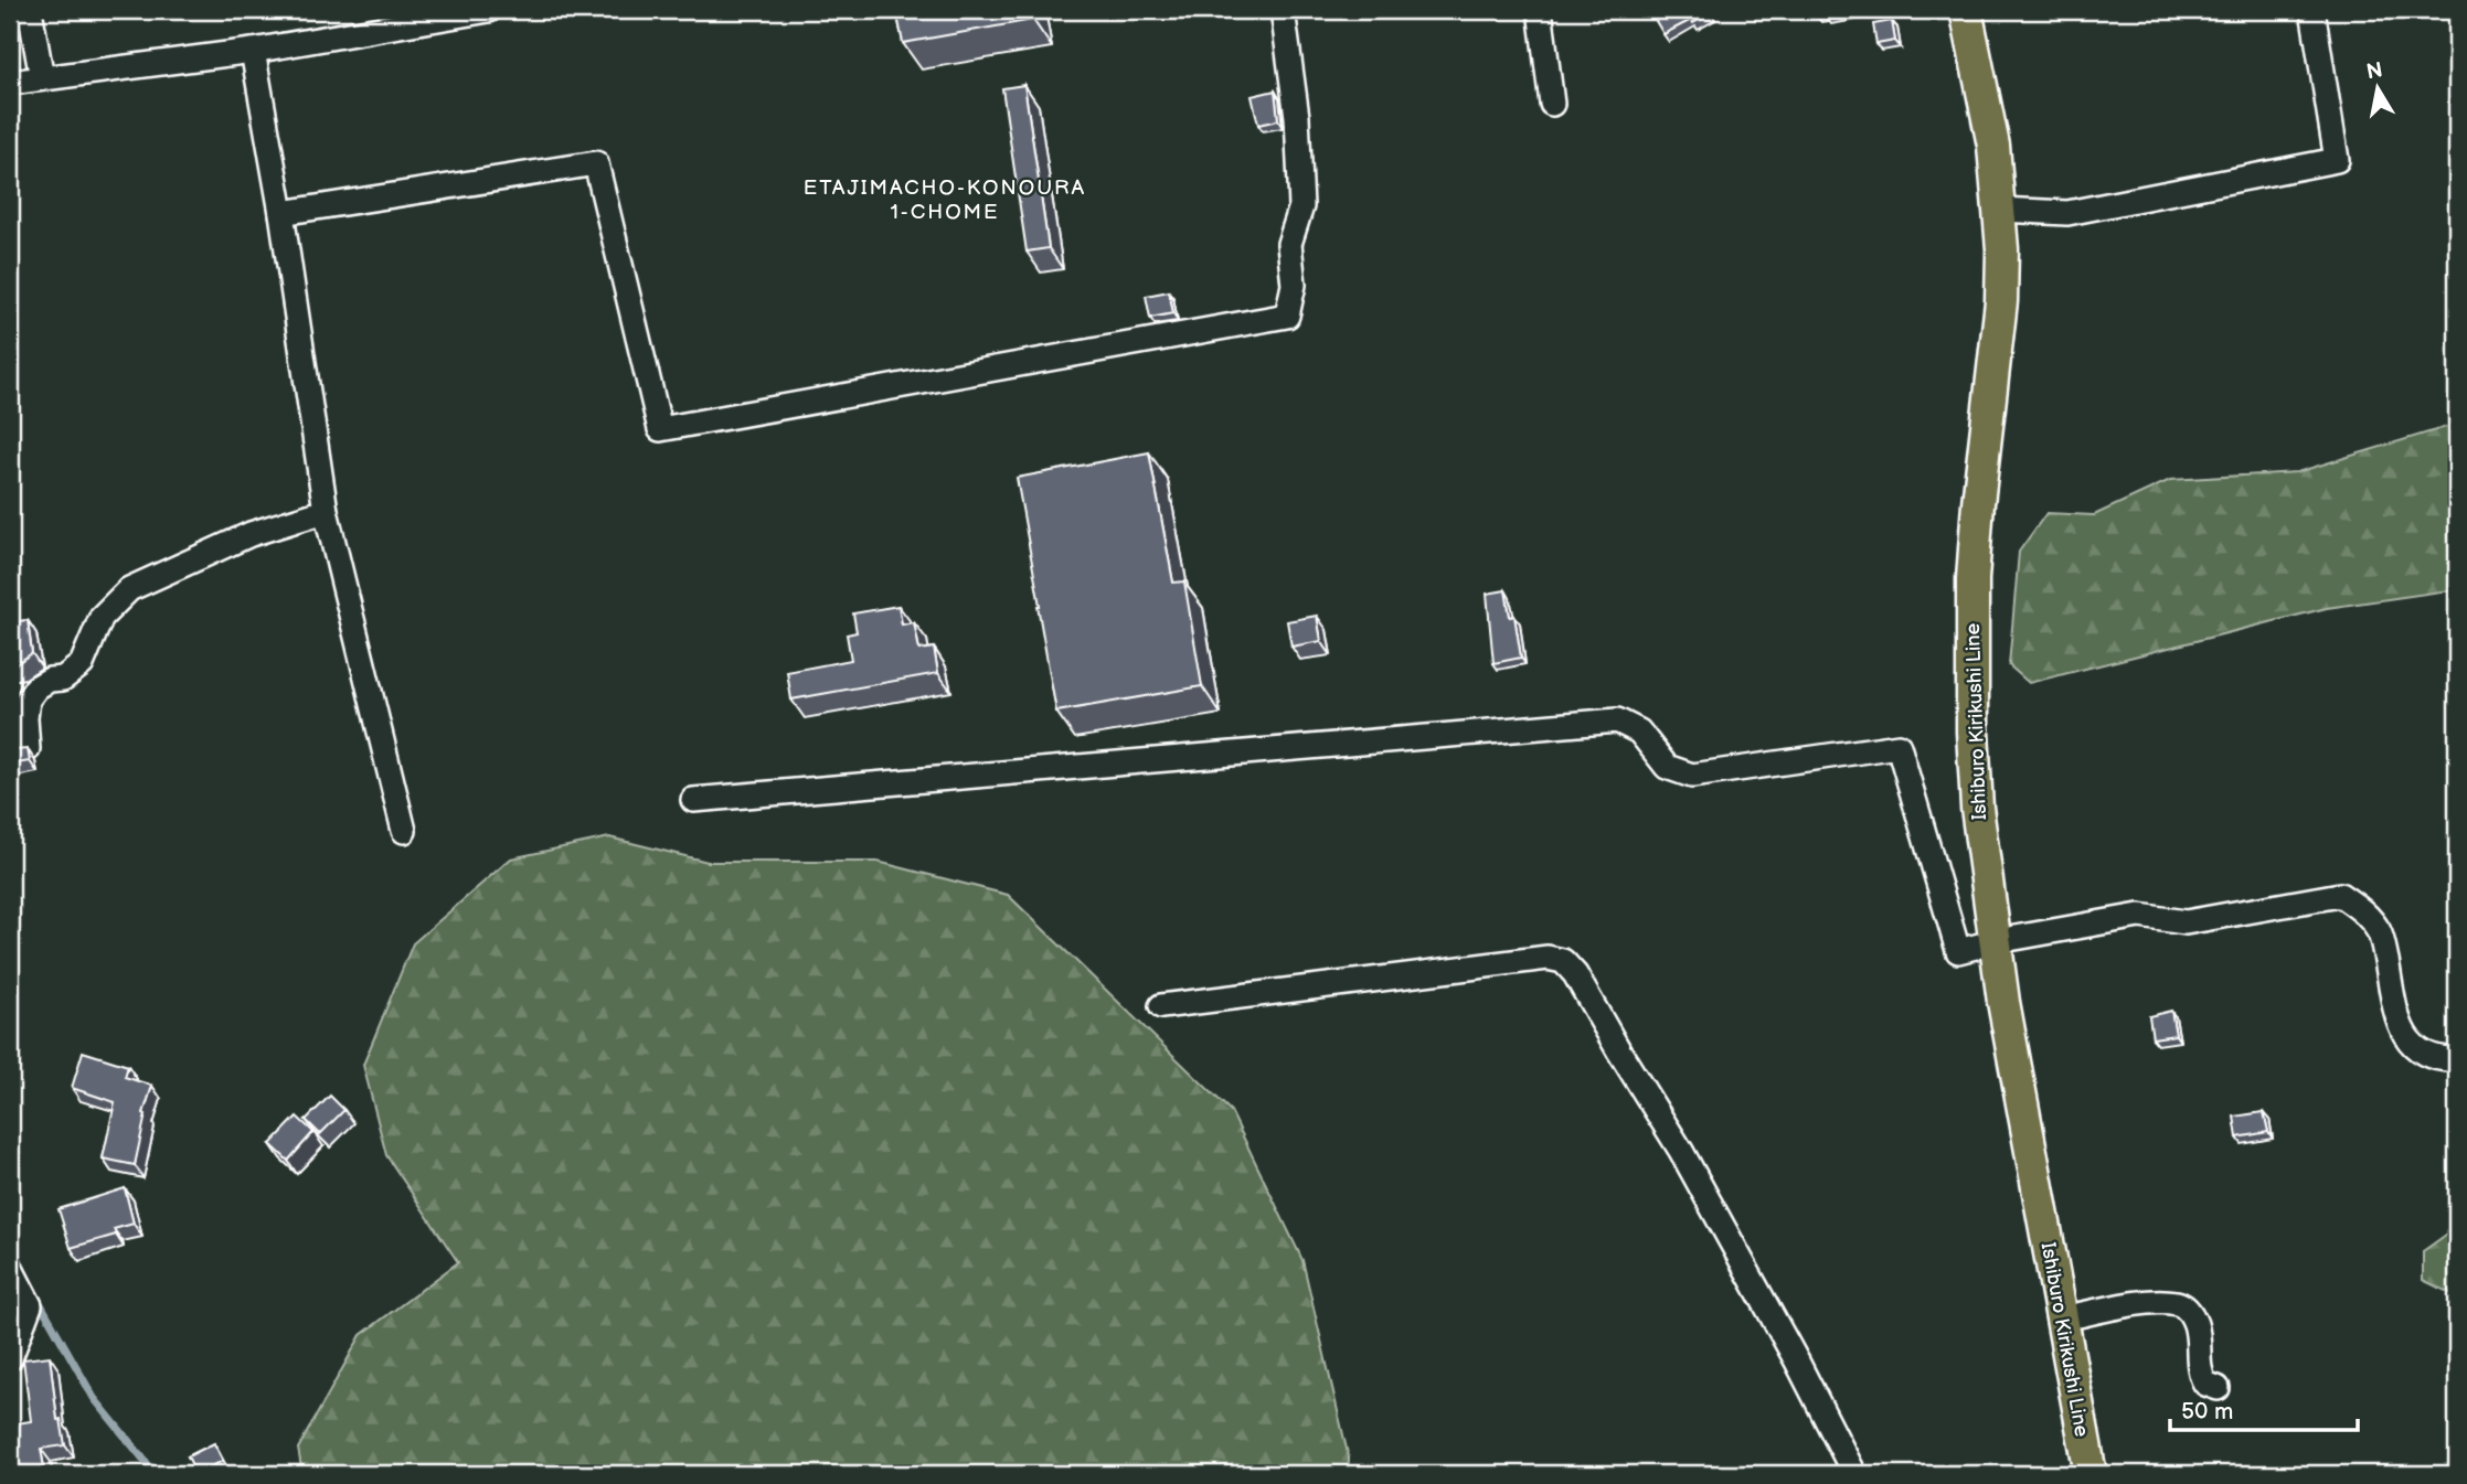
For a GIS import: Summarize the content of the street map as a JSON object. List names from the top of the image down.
{
  "streets": {
    "main road": ["Ishiburo Kirikushi Line"]
  },
  "districts": ["ETAJIMACHO-KONOURA 1-CHOME"],
  "scale_bar": "50 m",
  "north": "top"
}
